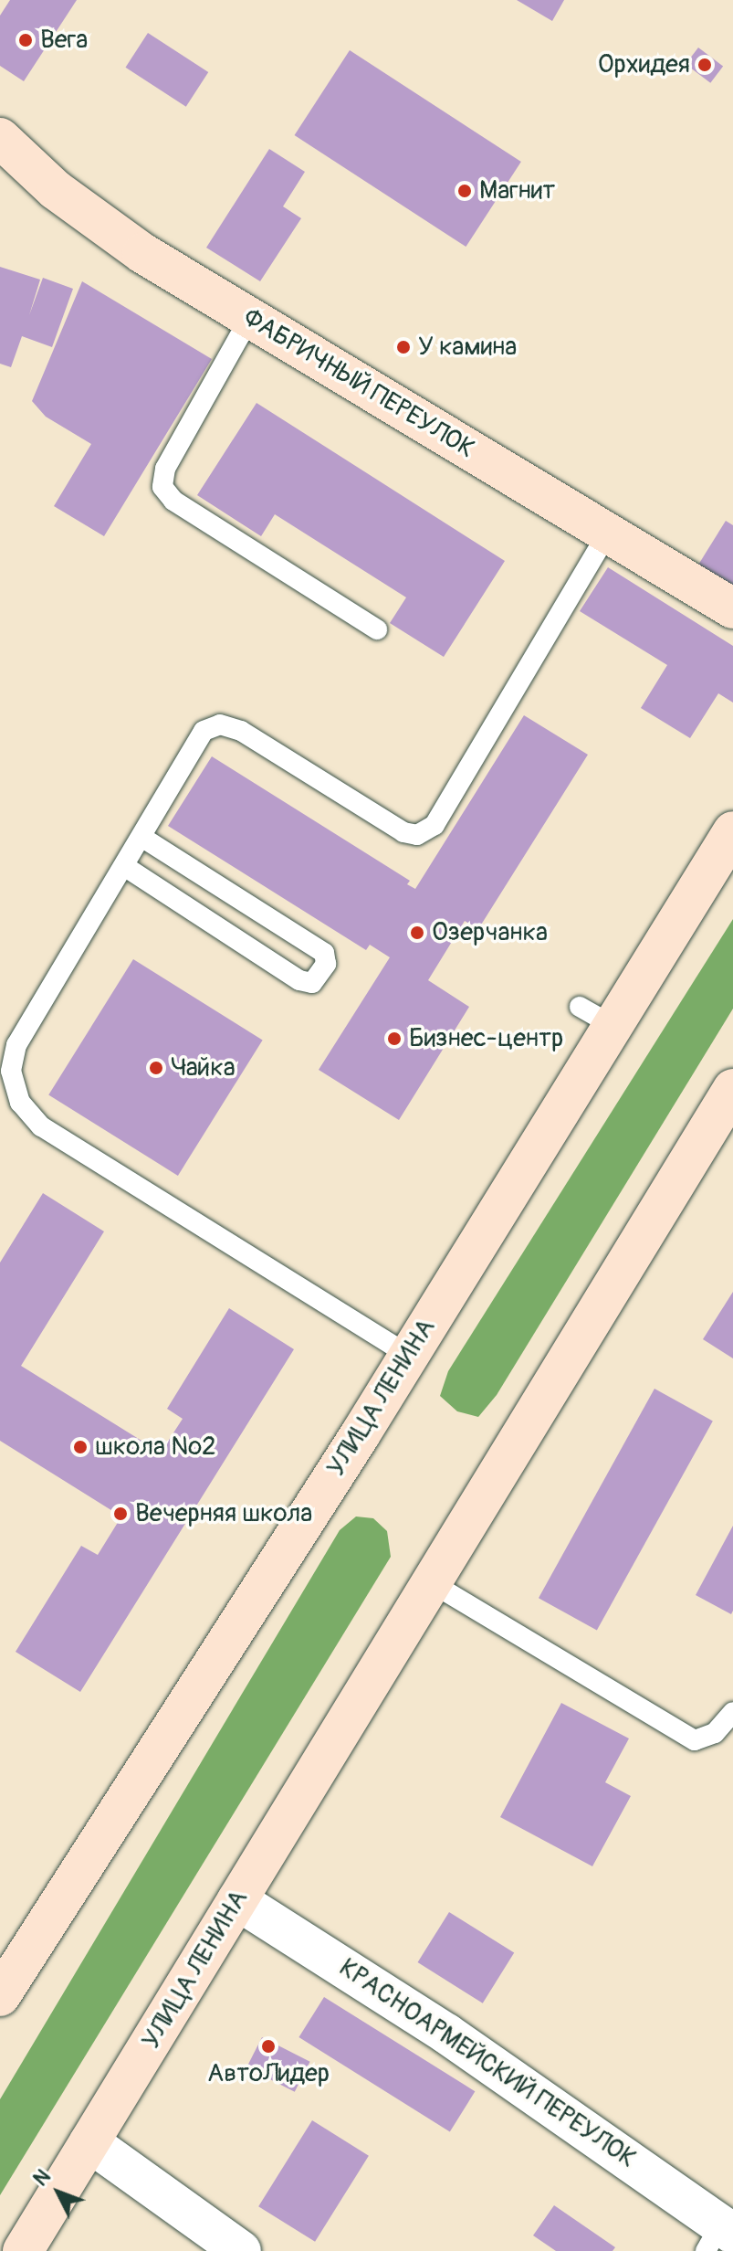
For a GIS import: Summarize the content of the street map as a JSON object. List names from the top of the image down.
{
  "streets": {
    "main road": ["ФАБРИЧНЫЙ ПЕРЕУЛОК", "УЛИЦА ЛЕНИНА"],
    "street": ["КРАСНОАРМЕЙСКИЙ ПЕРЕУЛОК"]
  },
  "crossings": [
    ["УЛИЦА ЛЕНИНА", "КРАСНОАРМЕЙСКИЙ ПЕРЕУЛОК"]
  ],
  "places": [
    "Вега",
    "Орхидея",
    "Магнит",
    "У камина",
    "Озерчанка",
    "Бизнес-центр",
    "Чайка",
    "школа №2",
    "Вечерняя школа",
    "АвтоЛидер"
  ],
  "north": "top left"
}
